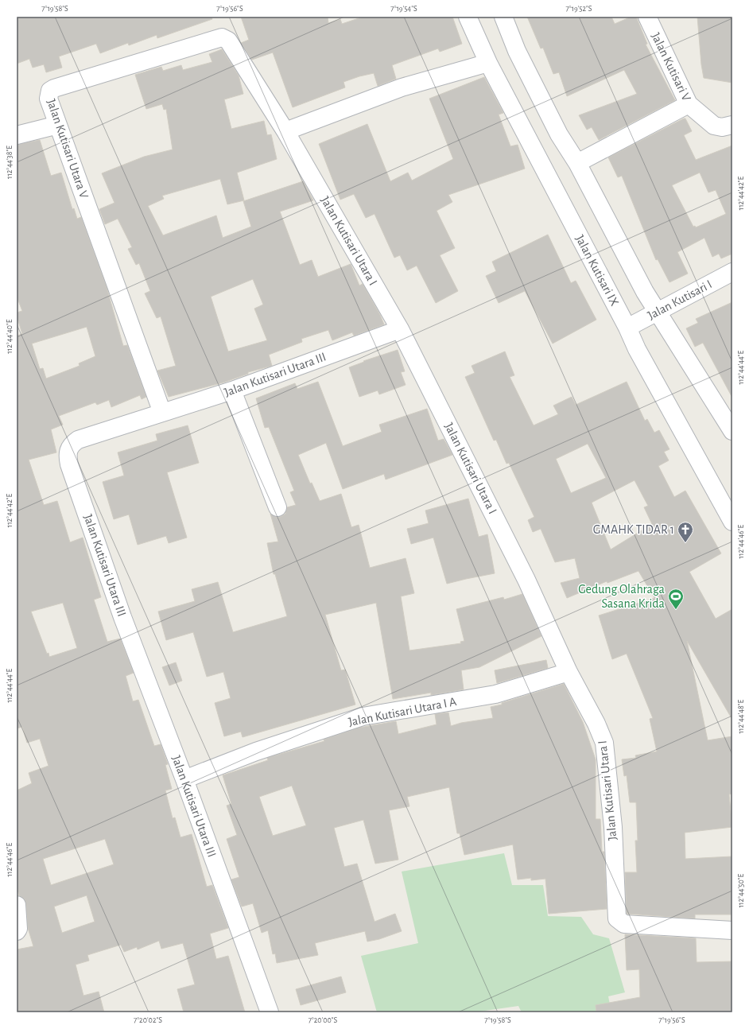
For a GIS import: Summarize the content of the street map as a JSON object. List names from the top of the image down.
{
  "streets": {
    "street": [
      "Jalan Kutisari V",
      "Jalan Kutisari Utara V",
      "Jalan Kutisari Utara I",
      "Jalan Kutisari IX",
      "Jalan Kutisari I",
      "Jalan Kutisari Utara III",
      "Jalan Kutisari Utara I A"
    ]
  },
  "crossings": [
    ["Jalan Kutisari Utara V", "Jalan Kutisari Utara I"],
    ["Jalan Kutisari Utara V", "Jalan Kutisari Utara III"],
    ["Jalan Kutisari Utara I", "Jalan Kutisari Utara III"],
    ["Jalan Kutisari Utara I", "Jalan Kutisari Utara I A"],
    ["Jalan Kutisari IX", "Jalan Kutisari I"],
    ["Jalan Kutisari Utara III", "Jalan Kutisari Utara I A"]
  ],
  "places": {
    "church": ["GMAHK TIDAR 1"],
    "sports": ["Gedung Olahraga Sasana Krida"]
  },
  "coordinates": [
    "7°19'58\"S",
    "7°19'56\"S",
    "7°19'54\"S",
    "7°19'52\"S",
    "112°44'38\"E",
    "112°44'42\"E",
    "112°44'40\"E",
    "112°44'44\"E",
    "112°44'46\"E",
    "112°44'48\"E",
    "112°44'50\"E",
    "7°20'02\"S",
    "7°20'00\"S"
  ]
}
